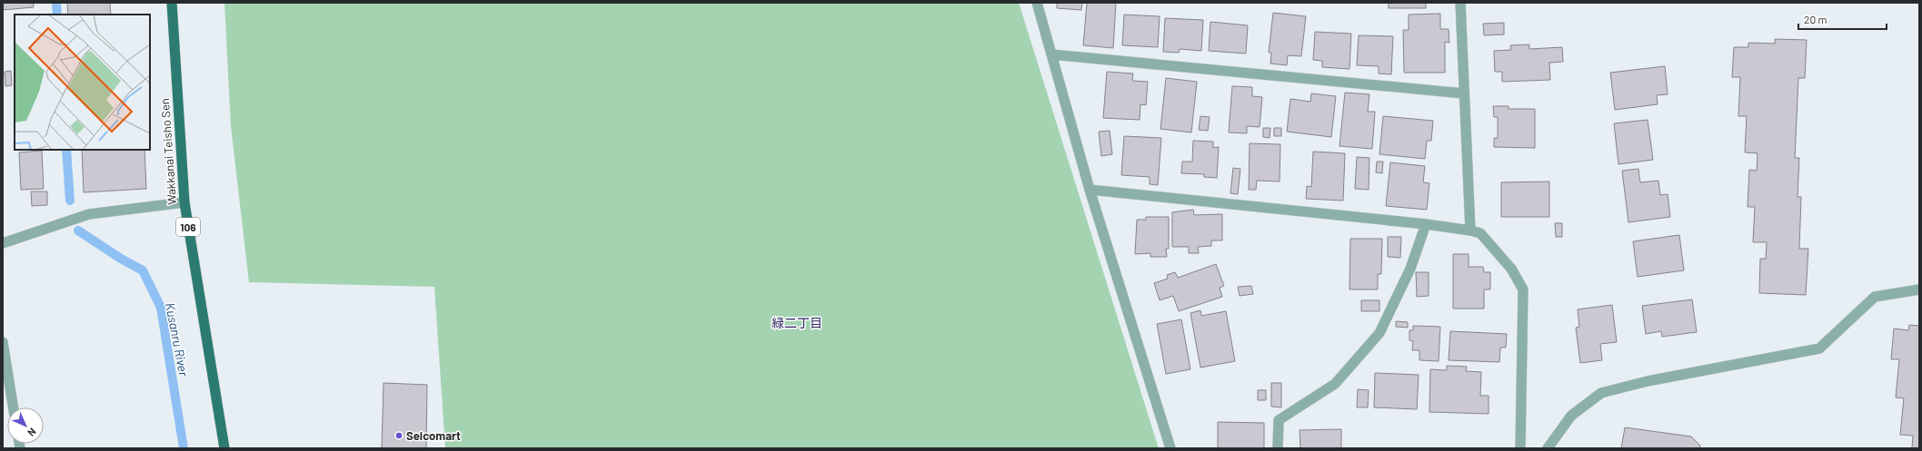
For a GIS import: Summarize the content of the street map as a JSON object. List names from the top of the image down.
{
  "streets": {
    "main road": ["Wakkanai Teisho Sen", "106"]
  },
  "districts": ["緑二丁目"],
  "water": ["Kusanru River"],
  "places": ["Seicomart"],
  "scale_bar": "20 m",
  "north": "bottom right"
}
